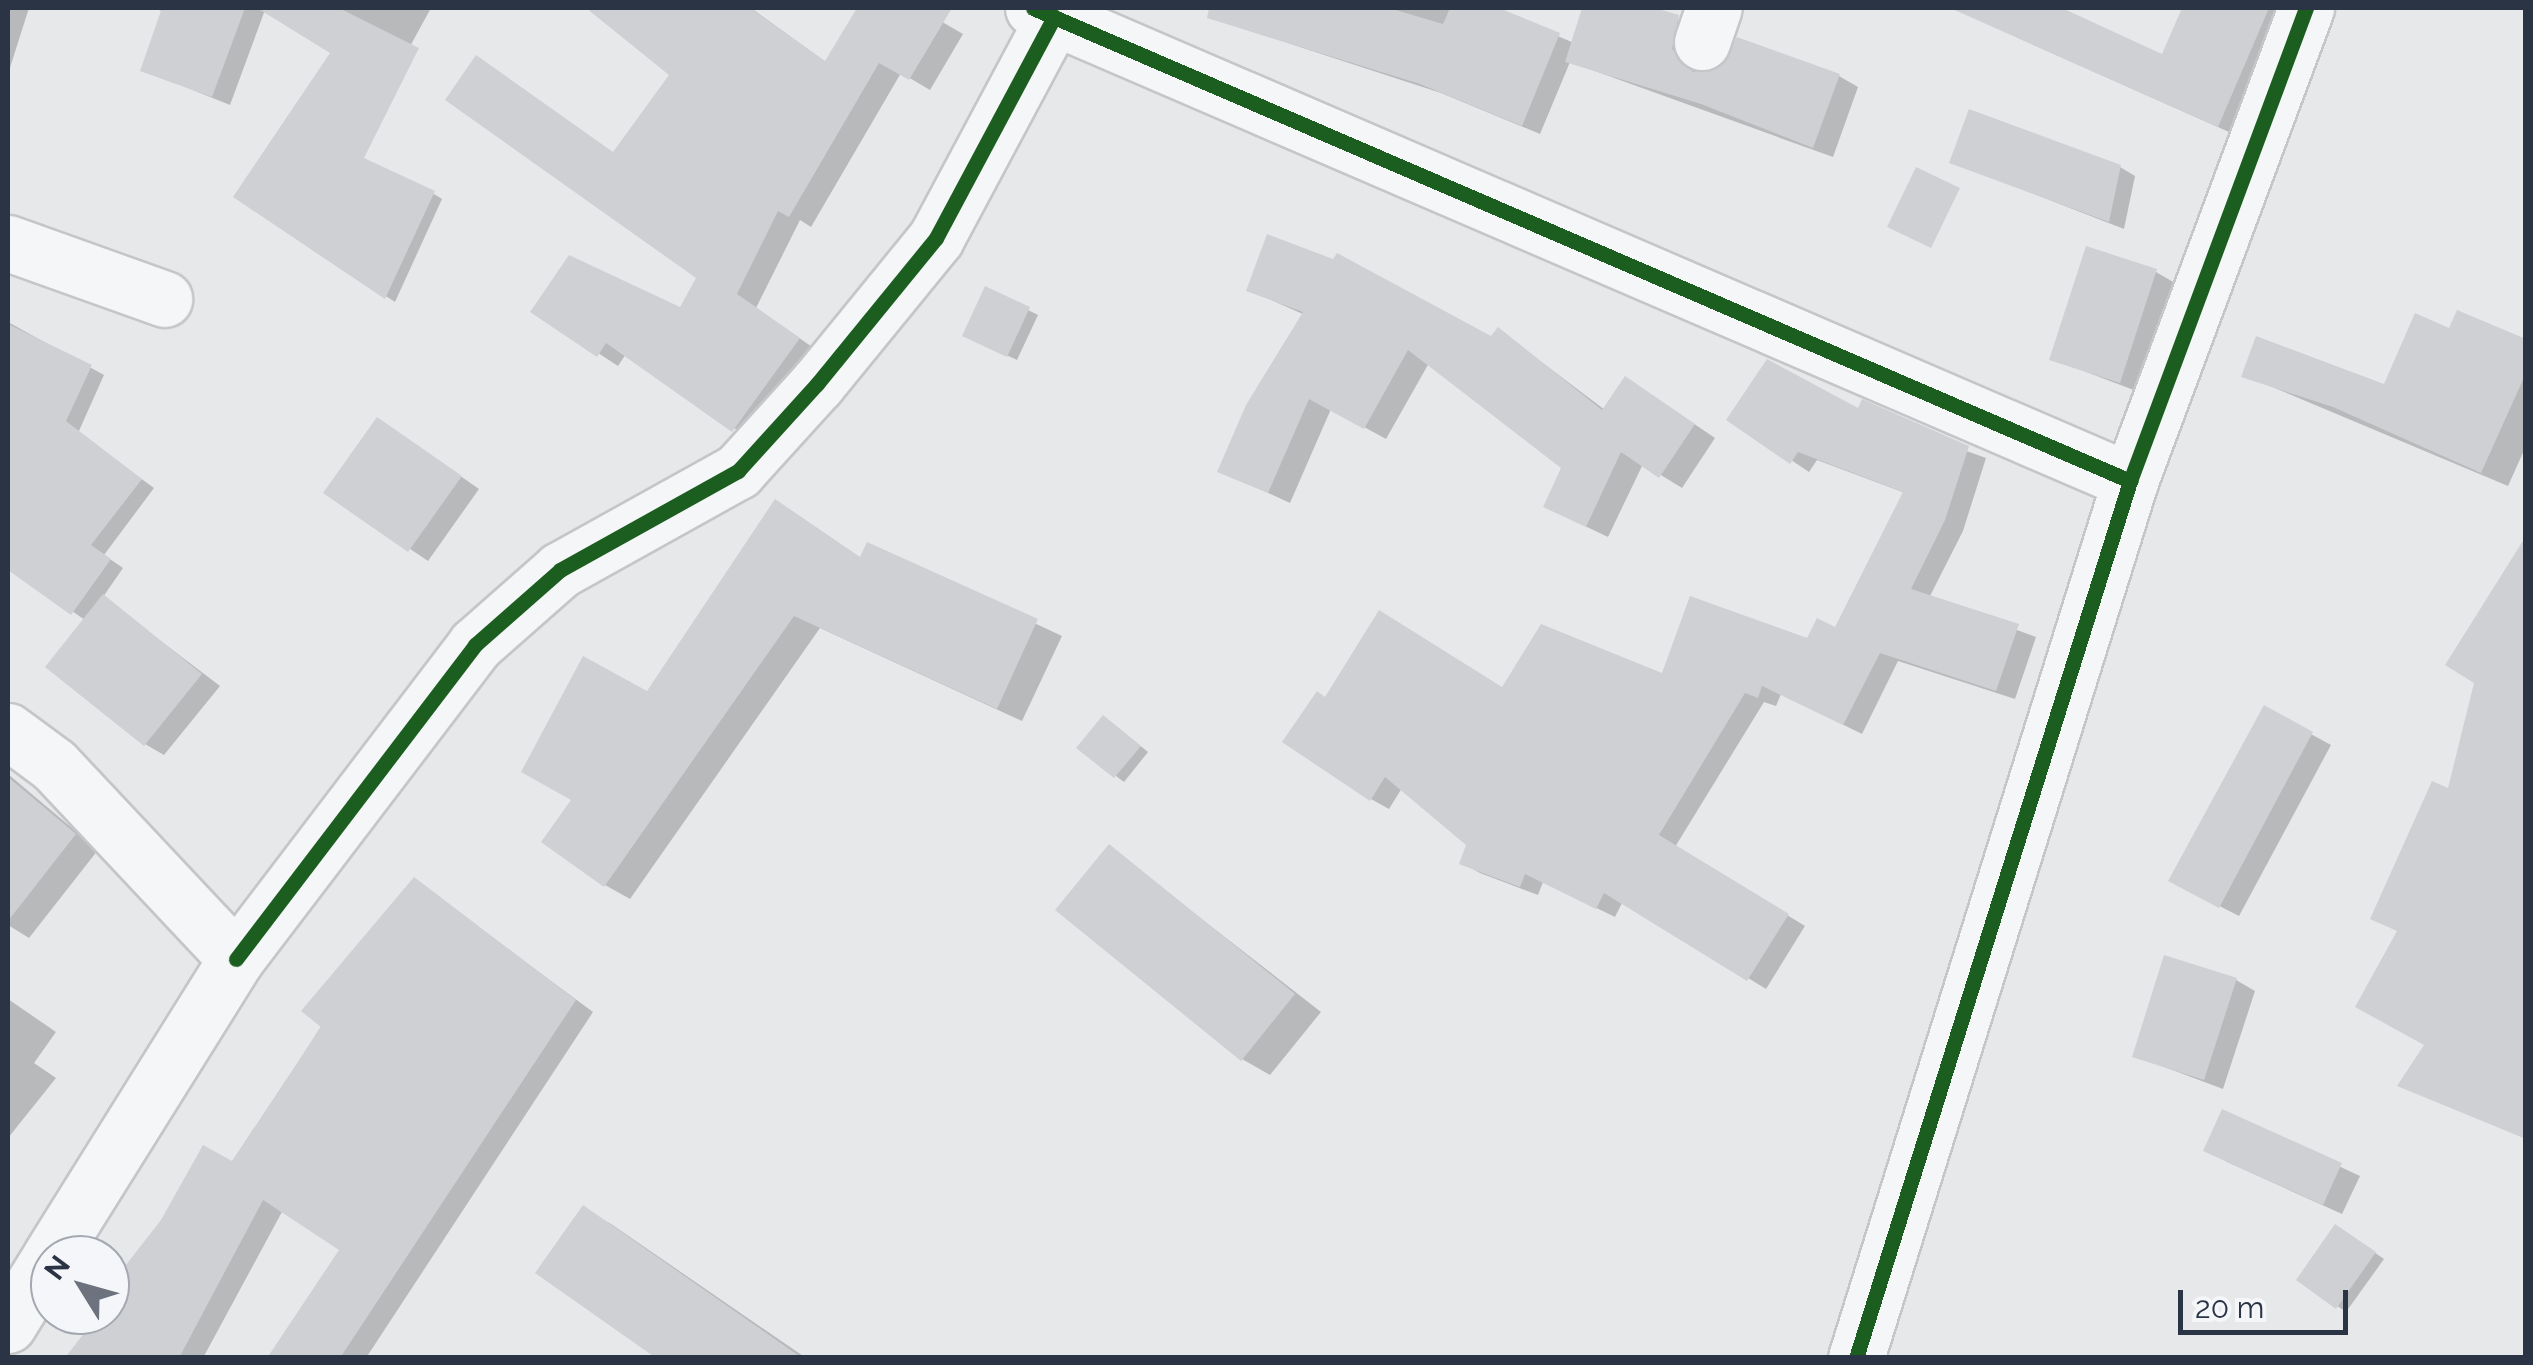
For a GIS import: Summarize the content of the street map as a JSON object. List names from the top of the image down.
{
  "scale_bar": "20 m",
  "north": "top left"
}
